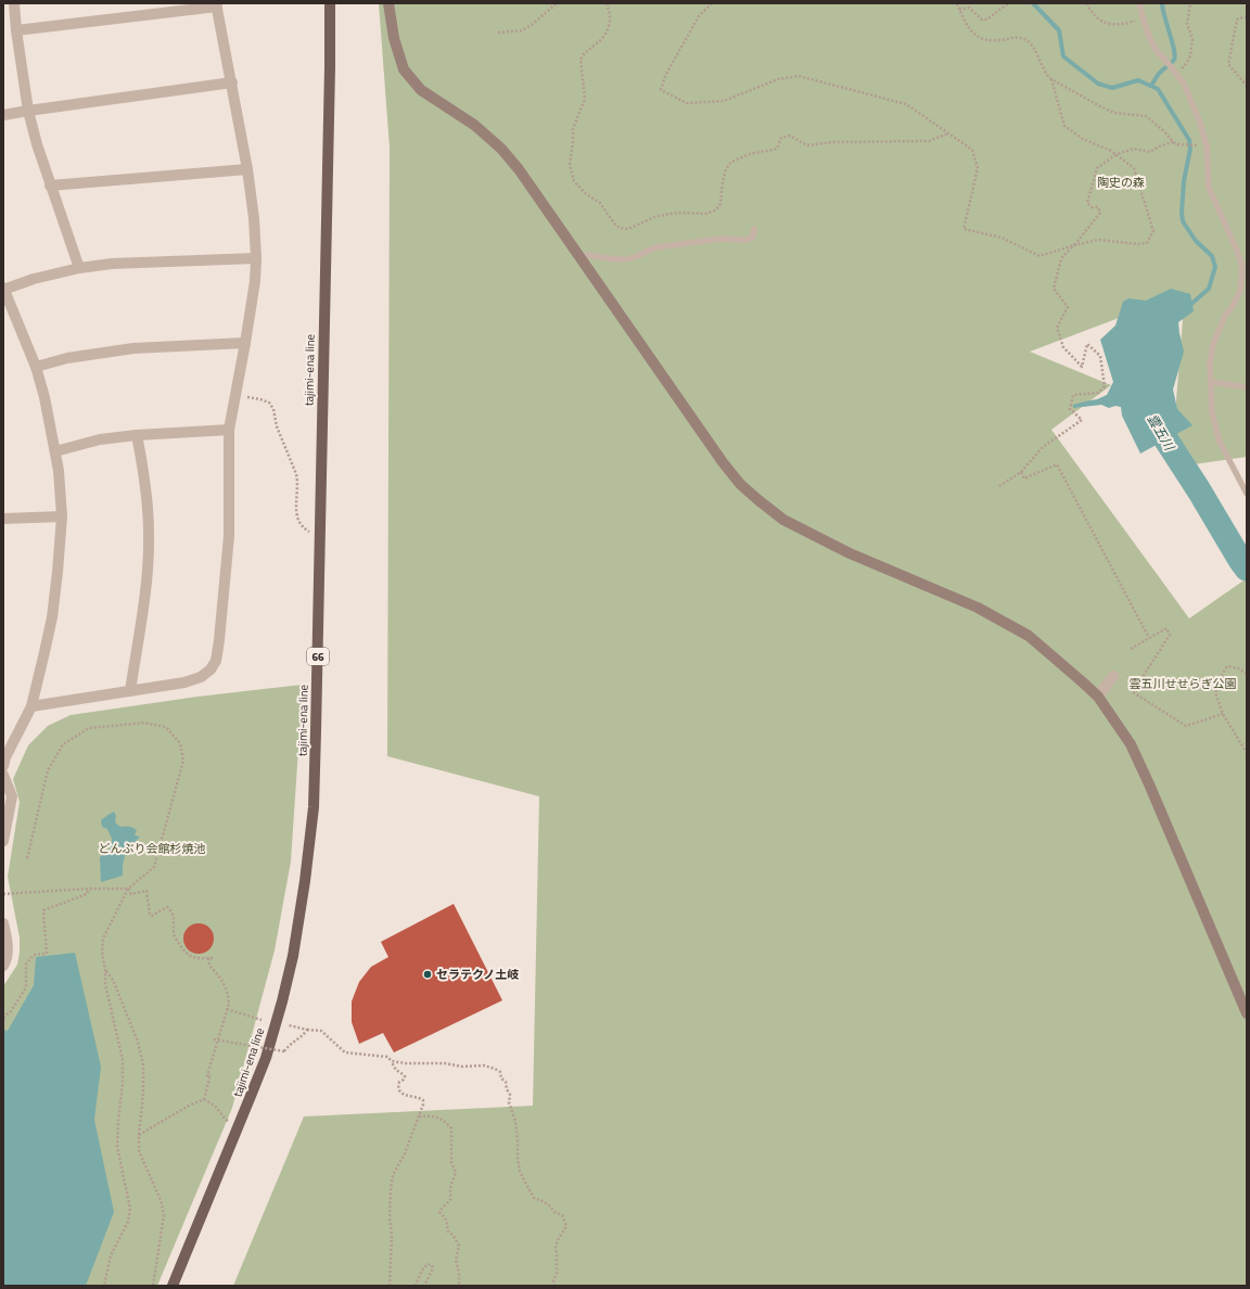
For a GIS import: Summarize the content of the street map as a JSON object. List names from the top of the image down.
{
  "streets": {
    "main road": ["tajimi-ena line", "66"]
  },
  "water": ["雲五川"],
  "parks": ["陶史の森", "雲五川せせらぎ公園", "どんぶり会館杉焼池"],
  "places": ["セラテクノ土岐"]
}
